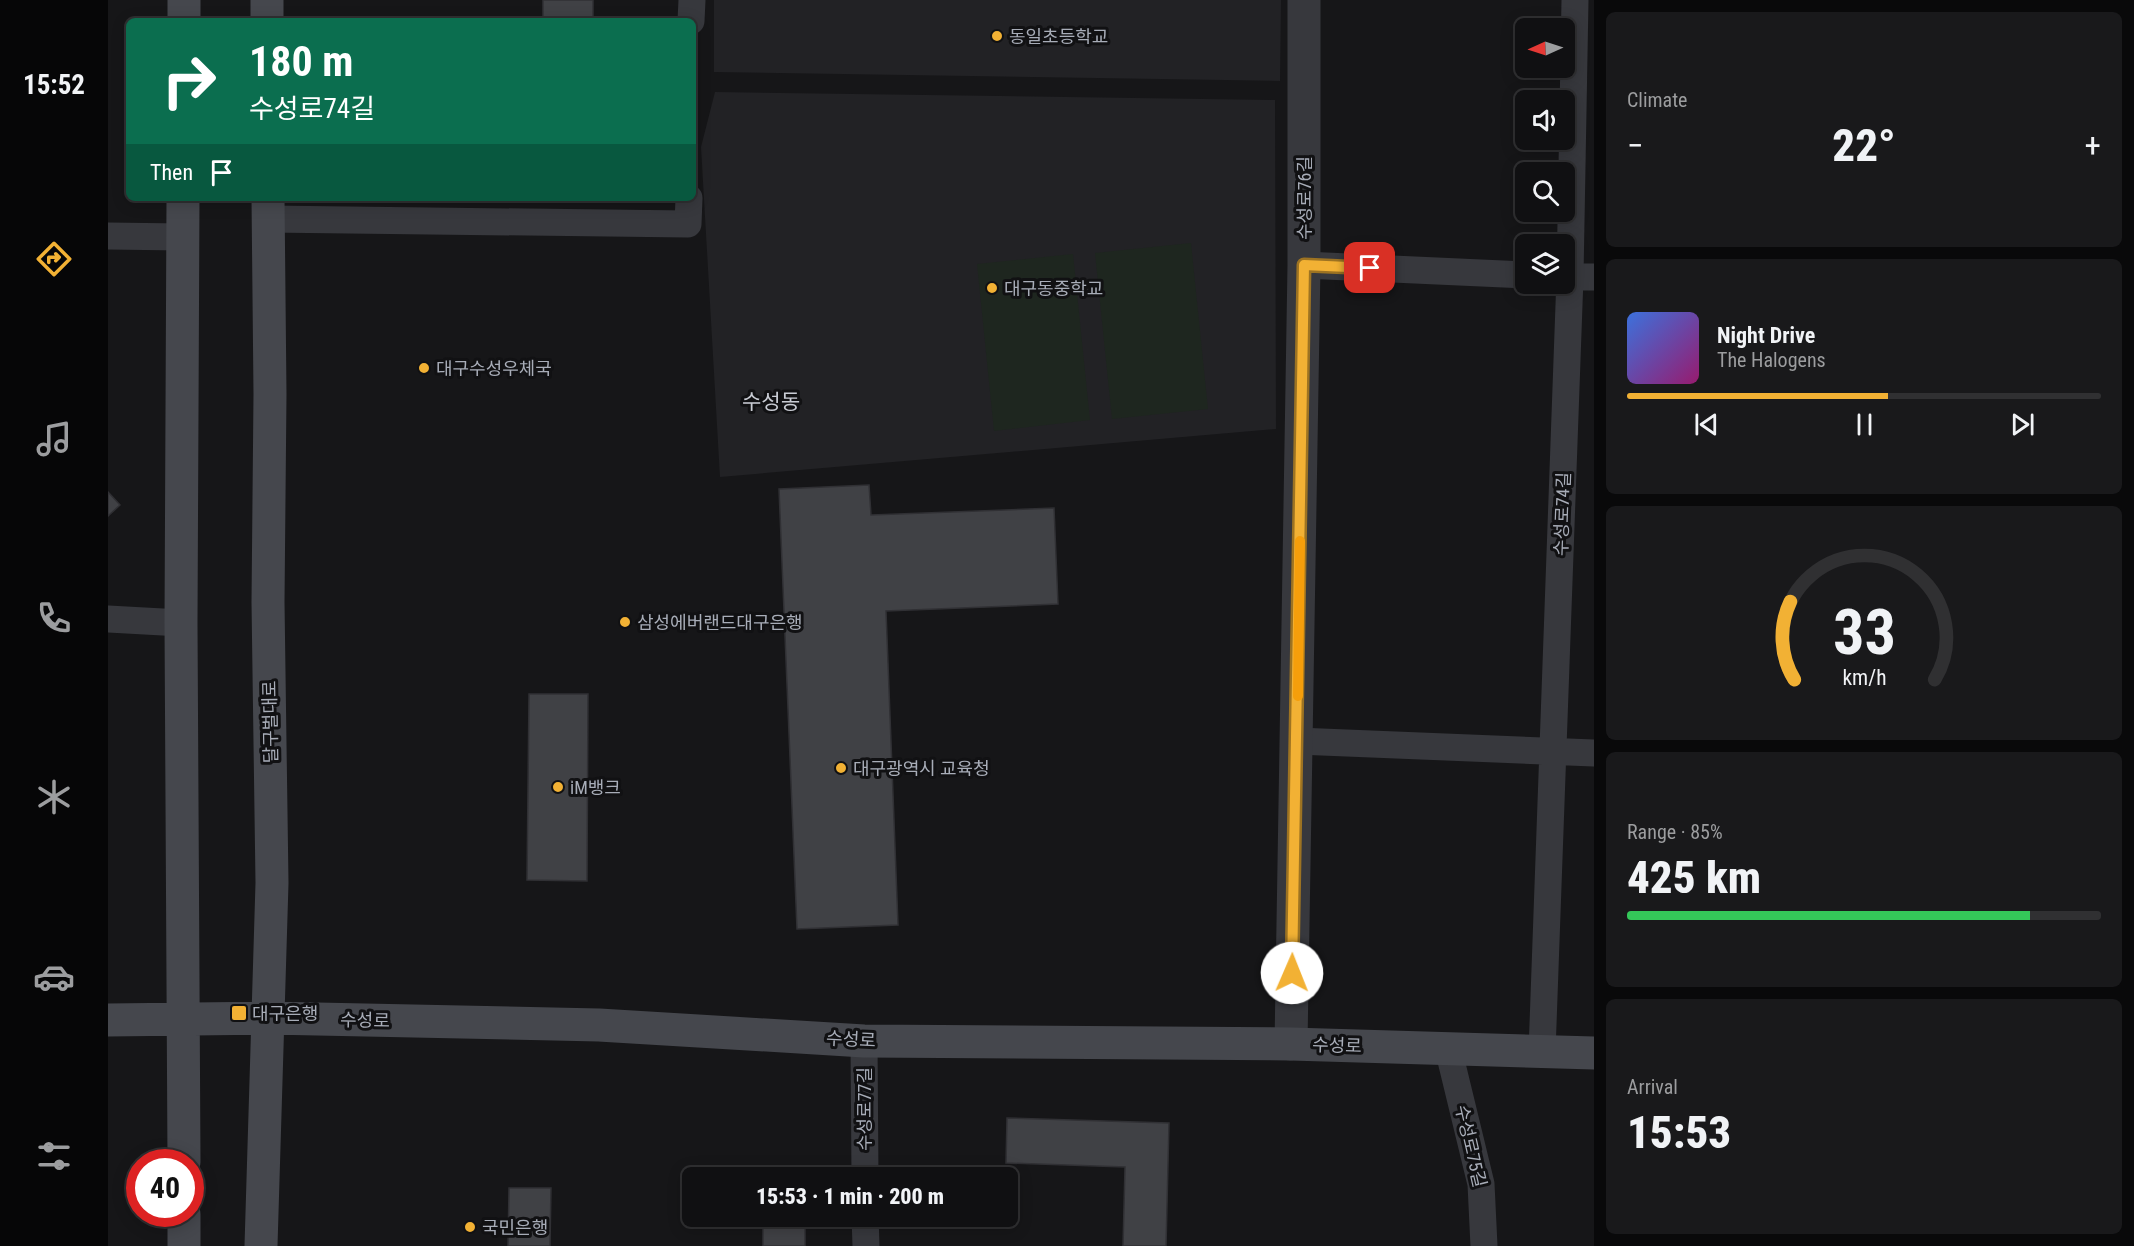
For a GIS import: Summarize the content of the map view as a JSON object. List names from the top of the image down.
{
  "streets": {
    "main road": ["달구벌대로", "수성로"],
    "street": [
      "수성로76길",
      "수성로74길",
      "수성로77길",
      "수성로75길"
    ]
  },
  "crossings": [
    ["수성로76길", "수성로"],
    ["수성로74길", "수성로"],
    ["달구벌대로", "수성로"],
    ["수성로", "수성로77길"],
    ["수성로", "수성로75길"]
  ],
  "districts": ["수성동"],
  "places": {
    "other": [
      "동일초등학교",
      "대구동중학교",
      "대구수성우체국",
      "삼성에버랜드대구은행",
      "대구광역시 교육청",
      "iM뱅크",
      "국민은행"
    ],
    "transit": ["대구은행"]
  },
  "north": "left",
  "page": {
    "tabs": "15:52",
    "tile": [
      "Climate",
      ["Range · 85%", "425 km"],
      ["Arrival", "15:53"]
    ],
    "turn": ["180 m", "수성로74길"],
    "heat": ["−", "22°", "+"],
    "then": "Then",
    "song": ["Night Drive", "The Halogens"],
    "limit": "40",
    "trip": "15:53 · 1 min · 200 m",
    "gauge": ["33", "km/h"]
  }
}
